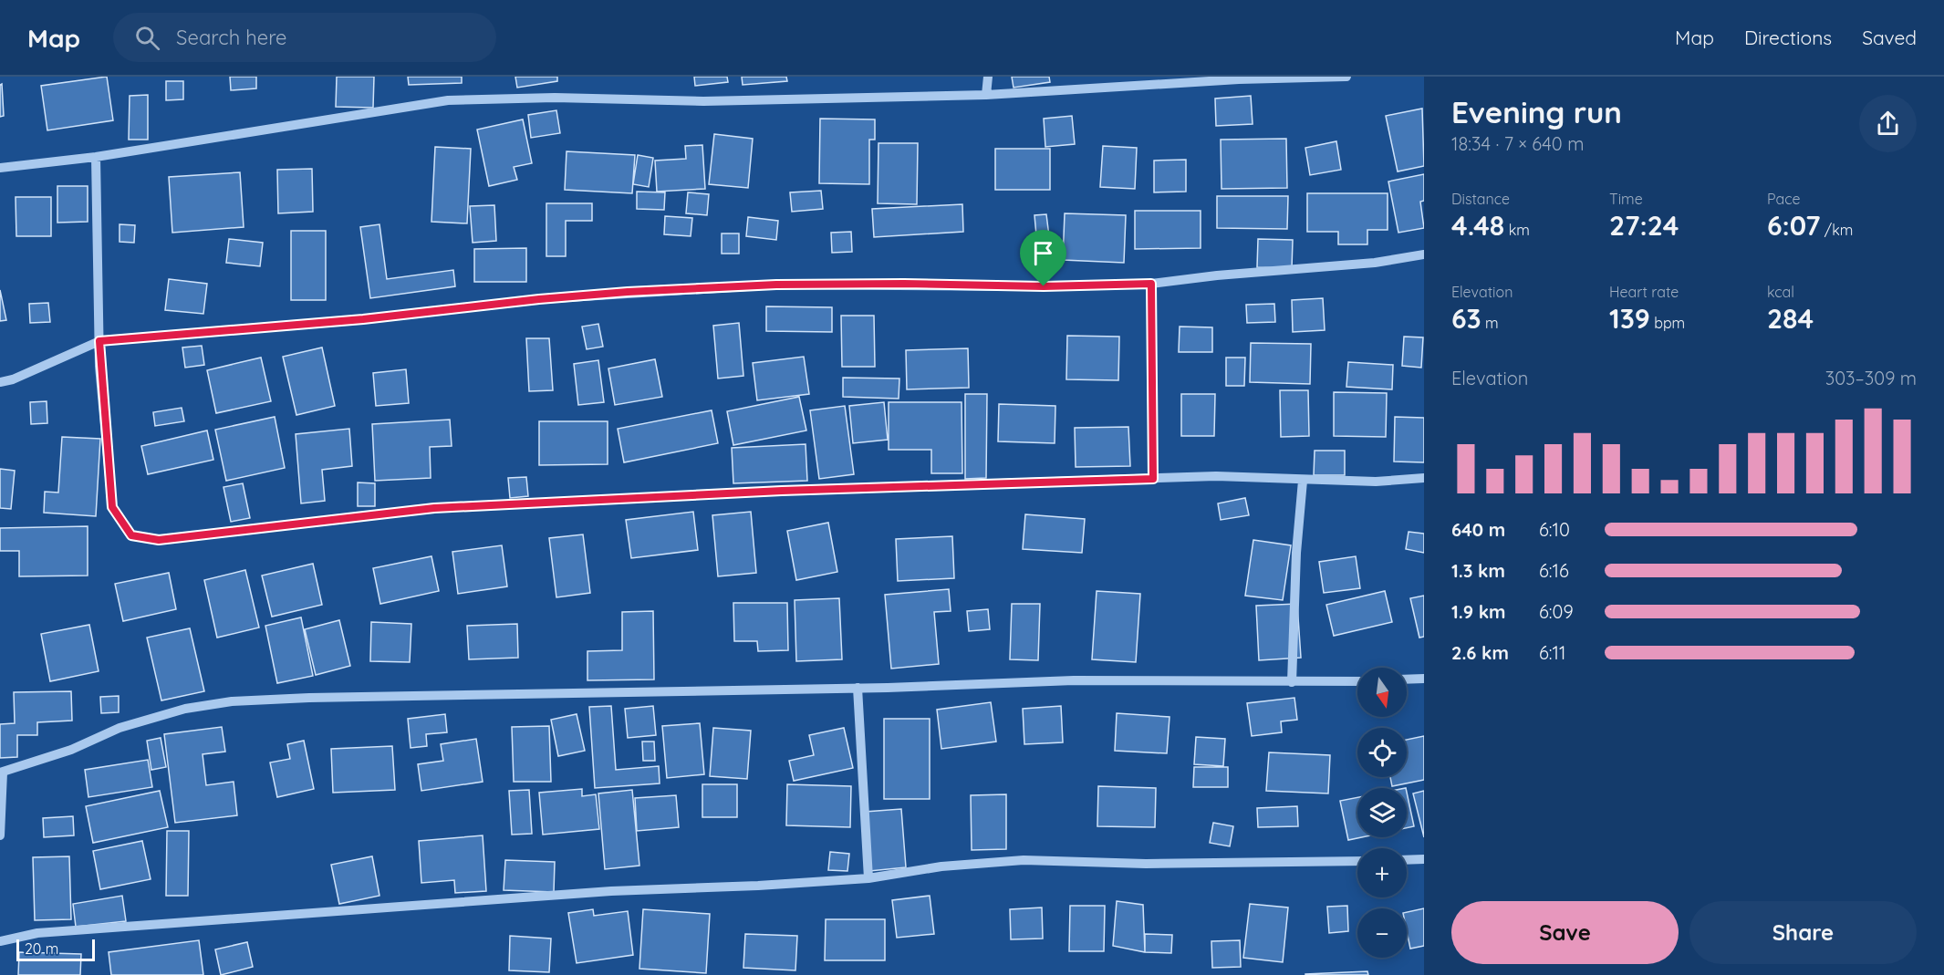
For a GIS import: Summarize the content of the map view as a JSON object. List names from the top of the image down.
{
  "scale_bar": "20 m",
  "north": "bottom",
  "page": {
    "header": "Map",
    "search": "Search here",
    "nav": ["Map", "Directions", "Saved"],
    "heading": ["Evening run", "18:34 · 7 × 640 m"],
    "stats": [
      ["Distance", "4.48 km"],
      ["Time", "27:24"],
      ["Pace", "6:07 /km"],
      ["Elevation", "63 m"],
      ["Heart rate", "139 bpm"],
      ["kcal", "284"]
    ],
    "chart": ["Elevation", "303–309 m"],
    "list": [
      {
        "name": "640 m",
        "note": "6:10"
      },
      {
        "name": "1.3 km",
        "note": "6:16"
      },
      {
        "name": "1.9 km",
        "note": "6:09"
      },
      {
        "name": "2.6 km",
        "note": "6:11"
      }
    ],
    "map_buttons": ["+", "−"],
    "buttons": ["Save", "Share"],
    "scale": "20 m"
  }
}
